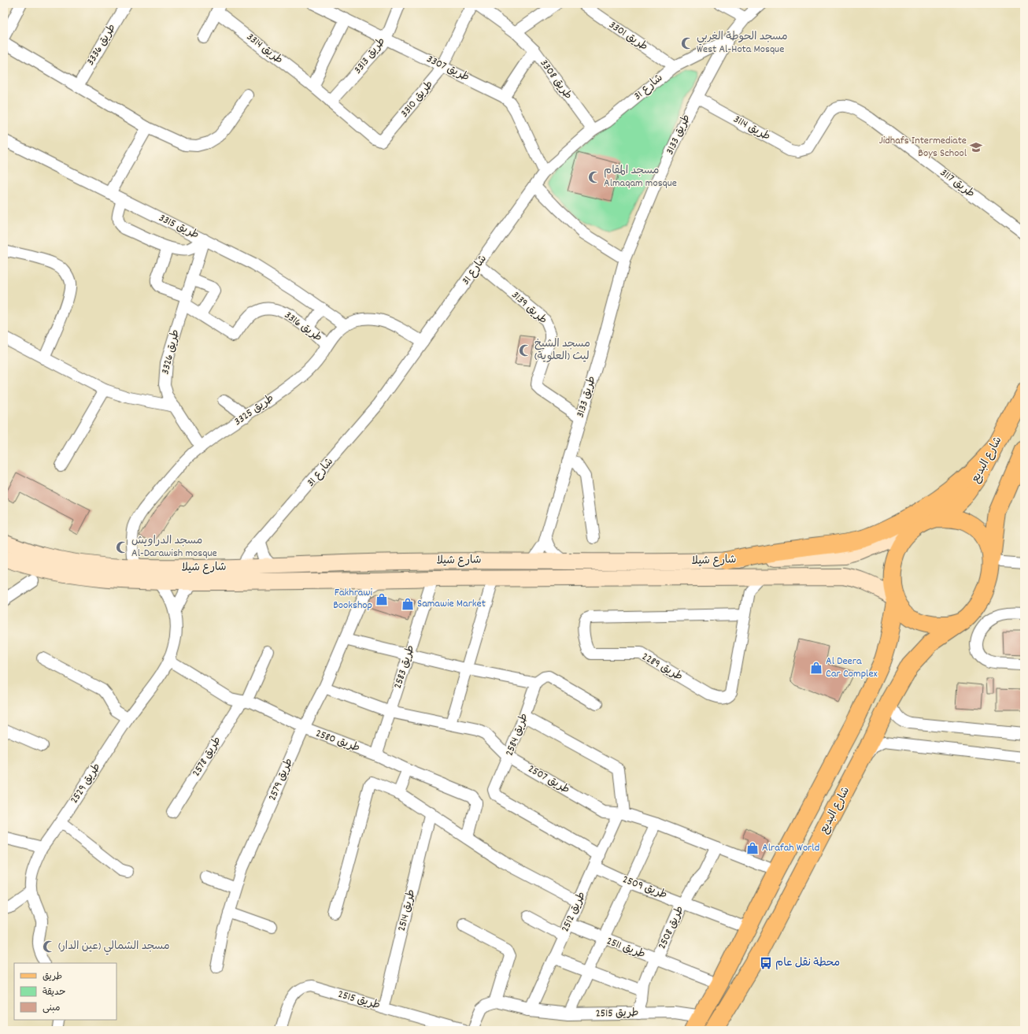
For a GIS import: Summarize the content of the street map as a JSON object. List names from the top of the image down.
{
  "streets": {
    "main road": ["شارع البديع", "شارع شيلا"],
    "street": [
      "طريق 3301",
      "طريق 3336",
      "طريق 3314",
      "طريق 3313",
      "طريق 3307",
      "طريق 3308",
      "شارع 31",
      "طريق 3310",
      "طريق 3114",
      "طريق 3133",
      "طريق 3117",
      "طريق 3315",
      "طريق 3139",
      "طريق 3316",
      "طريق 3326",
      "طريق 3325",
      "طريق 2583",
      "طريق 2289",
      "طريق 2584",
      "طريق 2580",
      "طريق 2578",
      "طريق 2579",
      "طريق 2507",
      "طريق 2529",
      "طريق 2509",
      "طريق 2514",
      "طريق 2512",
      "طريق 2508",
      "طريق 2511",
      "طريق 2515"
    ]
  },
  "crossings": [
    ["طريق 3301", "شارع 31"],
    ["طريق 3314", "طريق 3313"],
    ["طريق 3314", "طريق 3310"],
    ["طريق 3313", "طريق 3307"],
    ["طريق 3307", "شارع 31"],
    ["طريق 3307", "طريق 3310"],
    ["طريق 3308", "شارع 31"],
    ["شارع 31", "طريق 3133"],
    ["شارع 31", "طريق 3139"],
    ["شارع 31", "طريق 3325"],
    ["شارع 31", "شارع شيلا"],
    ["طريق 3114", "طريق 3133"],
    ["طريق 3114", "طريق 3117"],
    ["طريق 3133", "طريق 3139"],
    ["طريق 3133", "شارع شيلا"],
    ["طريق 3315", "طريق 3326"],
    ["طريق 3315", "طريق 3325"],
    ["طريق 3316", "طريق 3325"],
    ["طريق 3326", "طريق 3325"],
    ["طريق 3325", "شارع شيلا"],
    ["شارع البديع", "شارع شيلا"],
    ["شارع شيلا", "طريق 2583"],
    ["شارع شيلا", "طريق 2579"],
    ["شارع شيلا", "طريق 2529"],
    ["طريق 2583", "طريق 2580"],
    ["طريق 2583", "طريق 2507"],
    ["طريق 2584", "طريق 2507"],
    ["طريق 2584", "طريق 2512"],
    ["طريق 2580", "طريق 2578"],
    ["طريق 2580", "طريق 2579"],
    ["طريق 2580", "طريق 2529"],
    ["طريق 2579", "طريق 2507"],
    ["طريق 2507", "طريق 2512"],
    ["طريق 2507", "طريق 2508"],
    ["طريق 2509", "طريق 2512"],
    ["طريق 2509", "طريق 2508"],
    ["طريق 2514", "طريق 2515"],
    ["طريق 2512", "طريق 2511"],
    ["طريق 2512", "طريق 2515"],
    ["طريق 2508", "طريق 2511"],
    ["طريق 2508", "طريق 2515"]
  ],
  "places": {
    "mosque": [
      "مسجد الحوطة الغربي West Al-Hota Mosque",
      "مسجد المقام Almaqam mosque",
      "مسجد الشيخ ليث (العلوية)",
      "مسجد الدراويش Al-Darawish mosque",
      "مسجد الشمالي (عين الدار)"
    ],
    "school or university": ["Jidhafs Intermediate Boys School"],
    "shop": [
      "Fakhrawi Bookshop",
      "Samawie Market",
      "Al Deera Car Complex",
      "Alrafah World"
    ],
    "bus stop": ["محطة نقل عام"]
  },
  "legend": ["طريق", "حديقة", "مبنى"]
}
